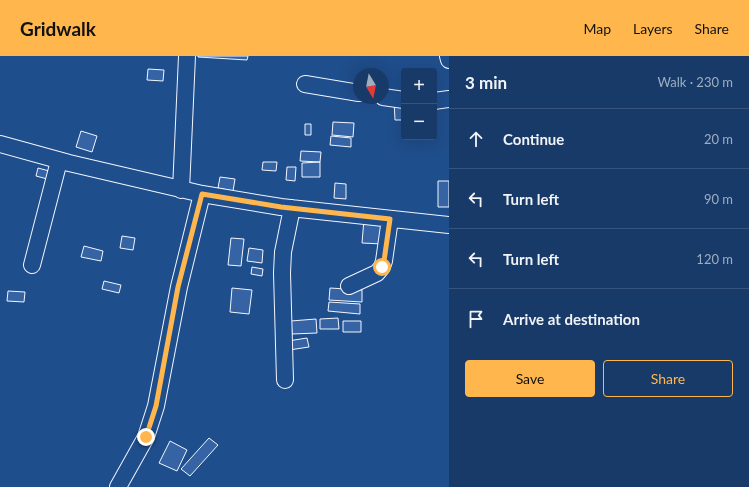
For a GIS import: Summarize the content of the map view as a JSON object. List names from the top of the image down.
{
  "north": "bottom",
  "page": {
    "header": "Gridwalk",
    "nav": ["Map", "Layers", "Share"],
    "heading": ["3 min", "Walk · 230 m"],
    "map_buttons": ["+", "−"],
    "list": [
      ["Continue", "20 m"],
      ["Turn left", "90 m"],
      ["Turn left", "120 m"],
      "Arrive at destination"
    ],
    "buttons": ["Save", "Share"]
  }
}
